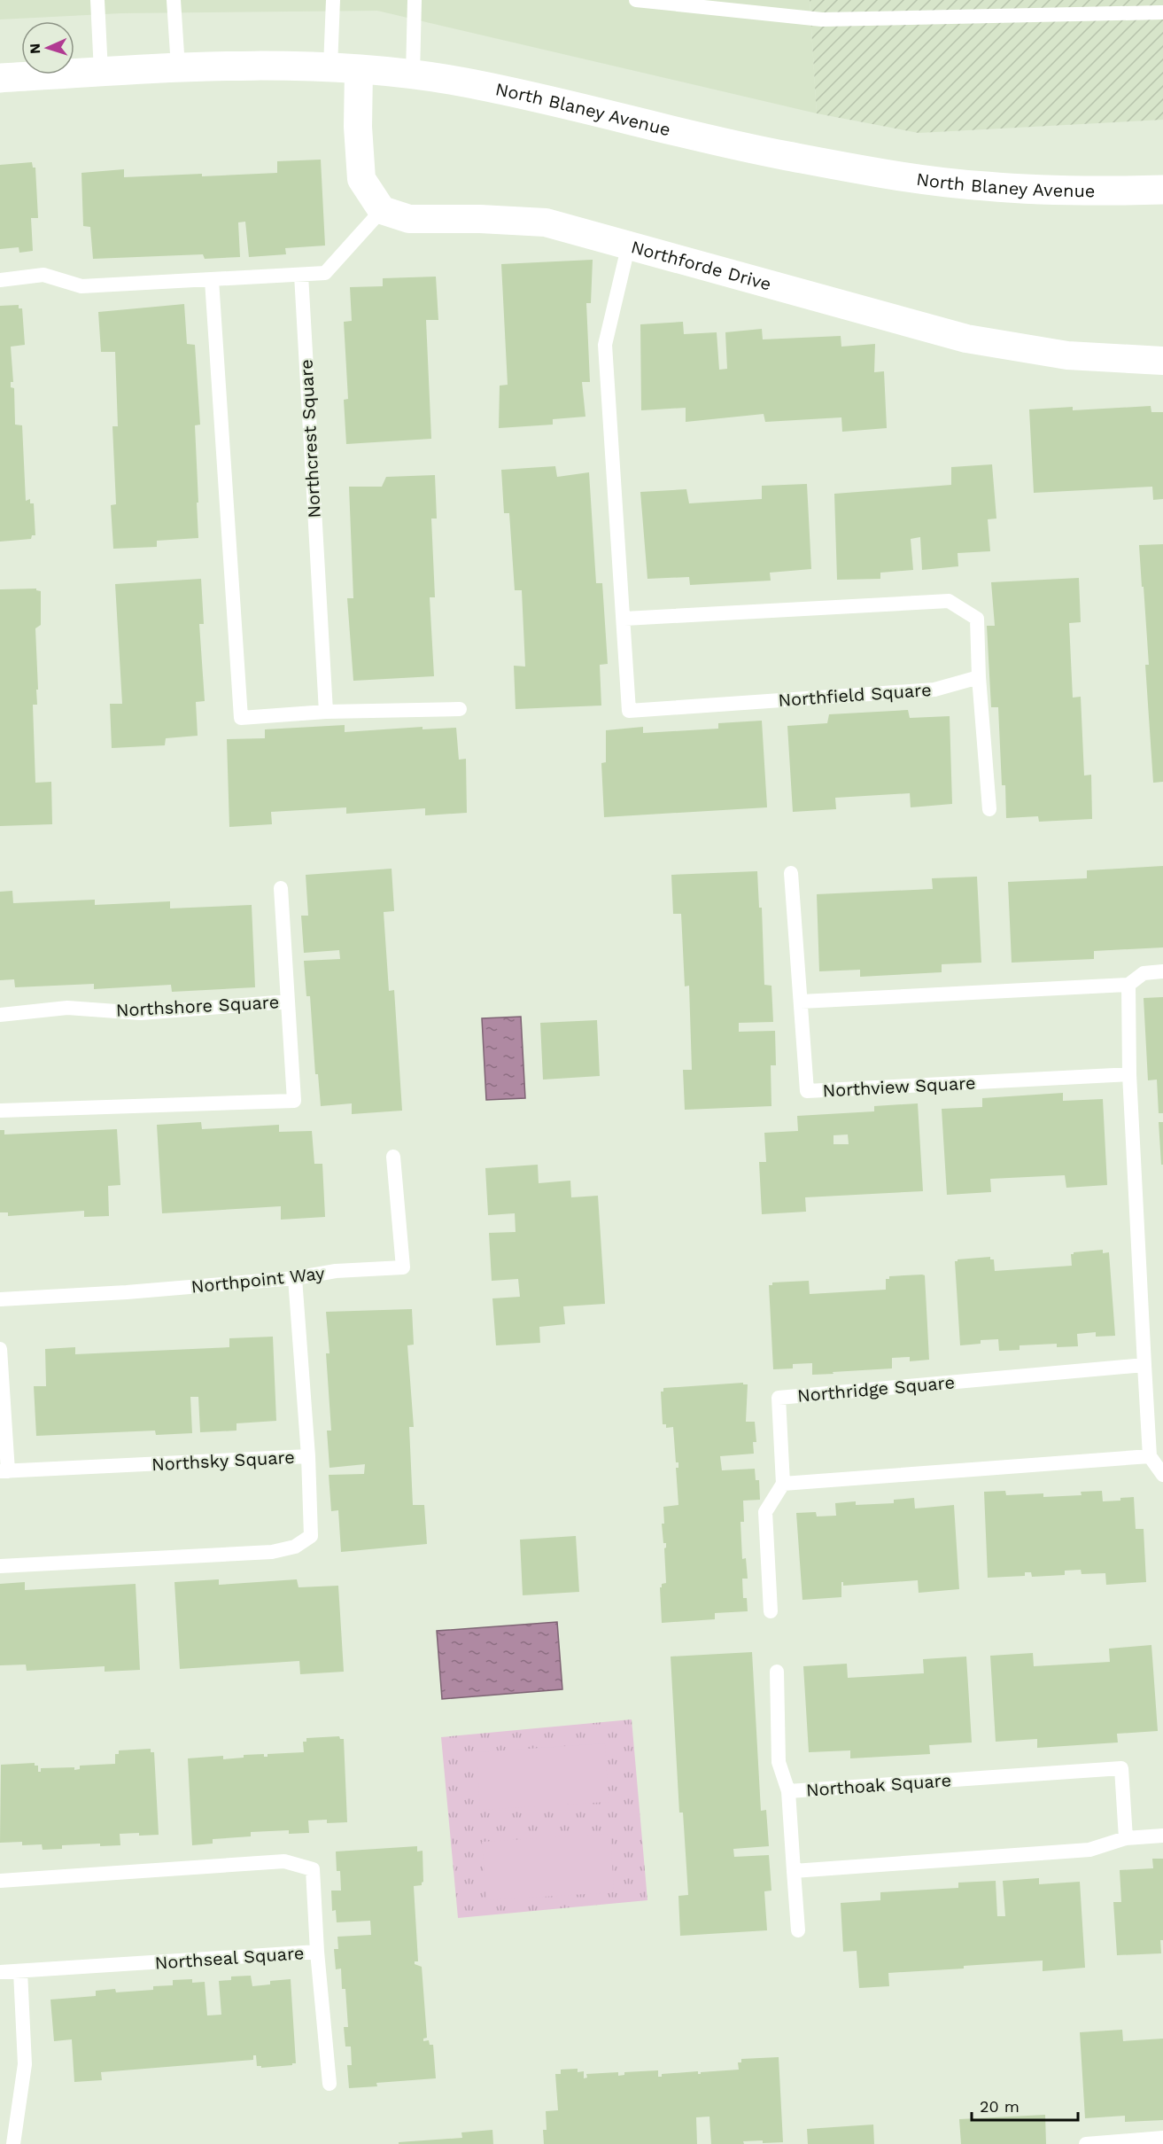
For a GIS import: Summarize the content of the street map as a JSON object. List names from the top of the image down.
{
  "streets": {
    "street": ["North Blaney Avenue", "Northforde Drive"],
    "lane": [
      "Northcrest Square",
      "Northfield Square",
      "Northshore Square",
      "Northview Square",
      "Northpoint Way",
      "Northridge Square",
      "Northsky Square",
      "Northoak Square",
      "Northseal Square"
    ]
  },
  "crossings": [
    ["Northforde Drive", "Northfield Square"]
  ],
  "scale_bar": "20 m",
  "north": "left"
}
